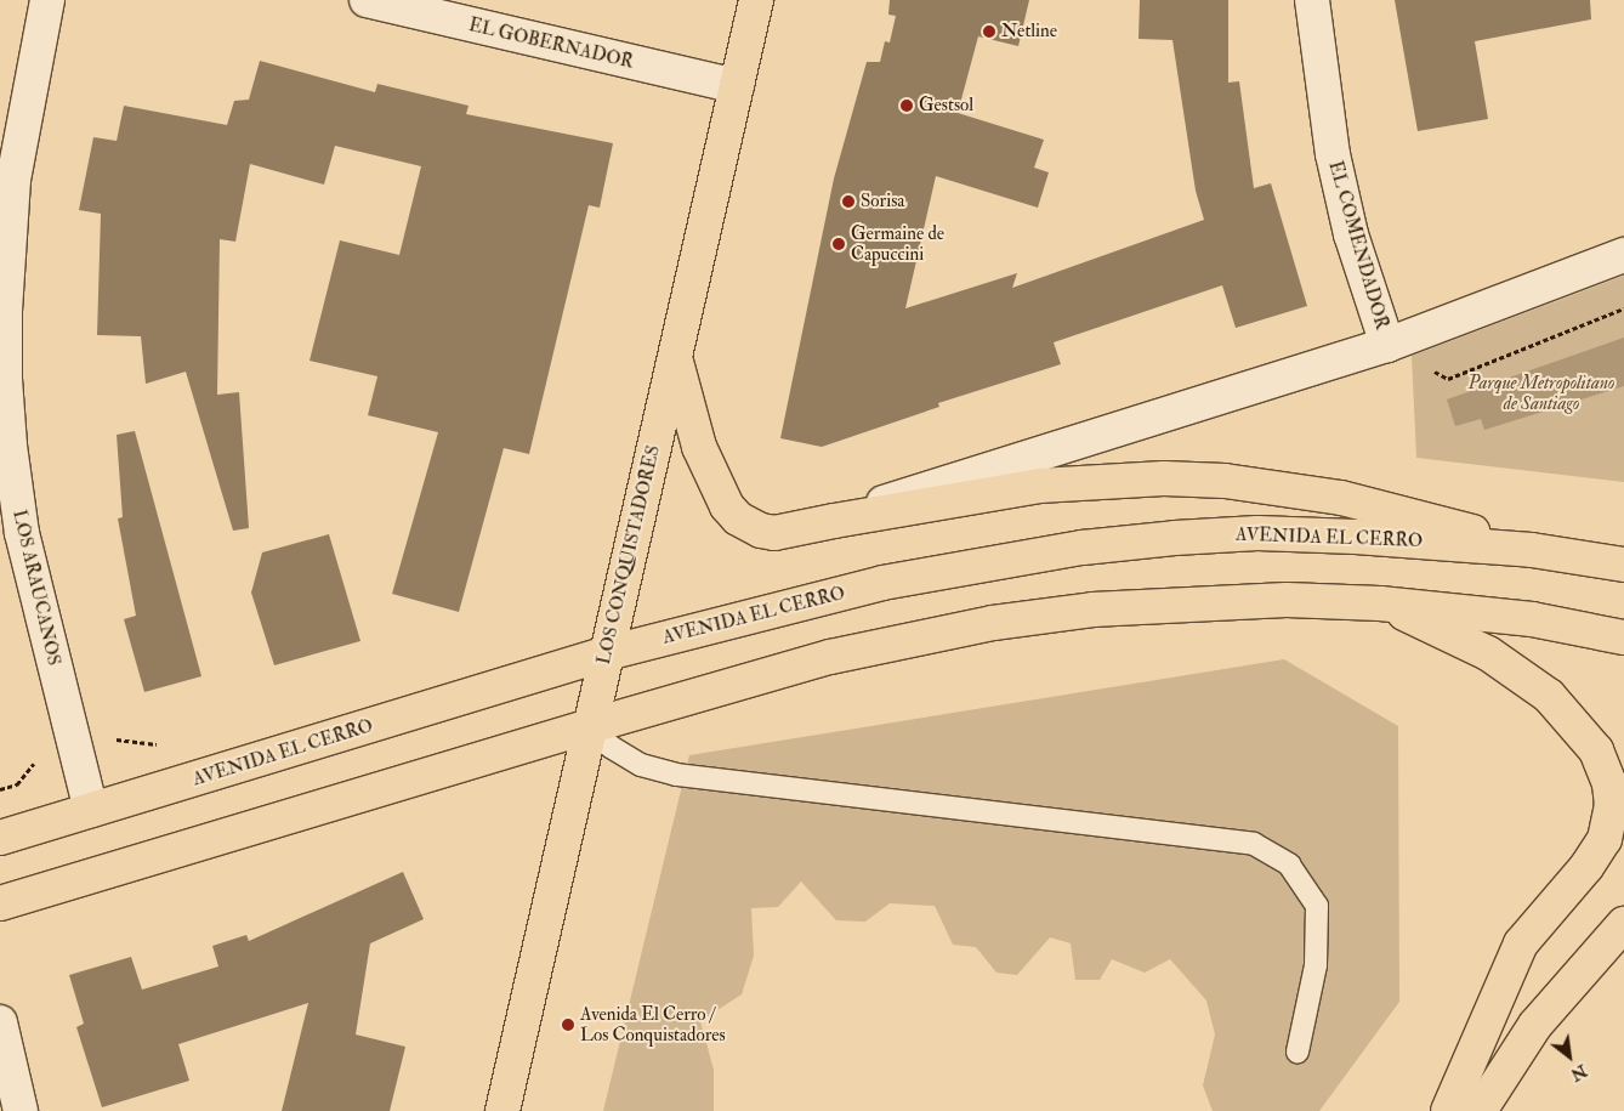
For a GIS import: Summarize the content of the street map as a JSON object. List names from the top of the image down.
{
  "streets": {
    "main road": ["AVENIDA EL CERRO", "LOS CONQUISTADORES"],
    "street": ["EL GOBERNADOR", "EL COMENDADOR", "LOS ARAUCANOS"]
  },
  "crossings": [
    ["EL GOBERNADOR", "LOS CONQUISTADORES"],
    ["AVENIDA EL CERRO", "LOS CONQUISTADORES"],
    ["AVENIDA EL CERRO", "LOS ARAUCANOS"]
  ],
  "parks": ["Parque Metropolitano de Santiago"],
  "places": [
    "Netline",
    "Gestsol",
    "Sorisa",
    "Germaine de Capuccini",
    "Avenida El Cerro / Los Conquistadores"
  ],
  "north": "bottom right"
}
